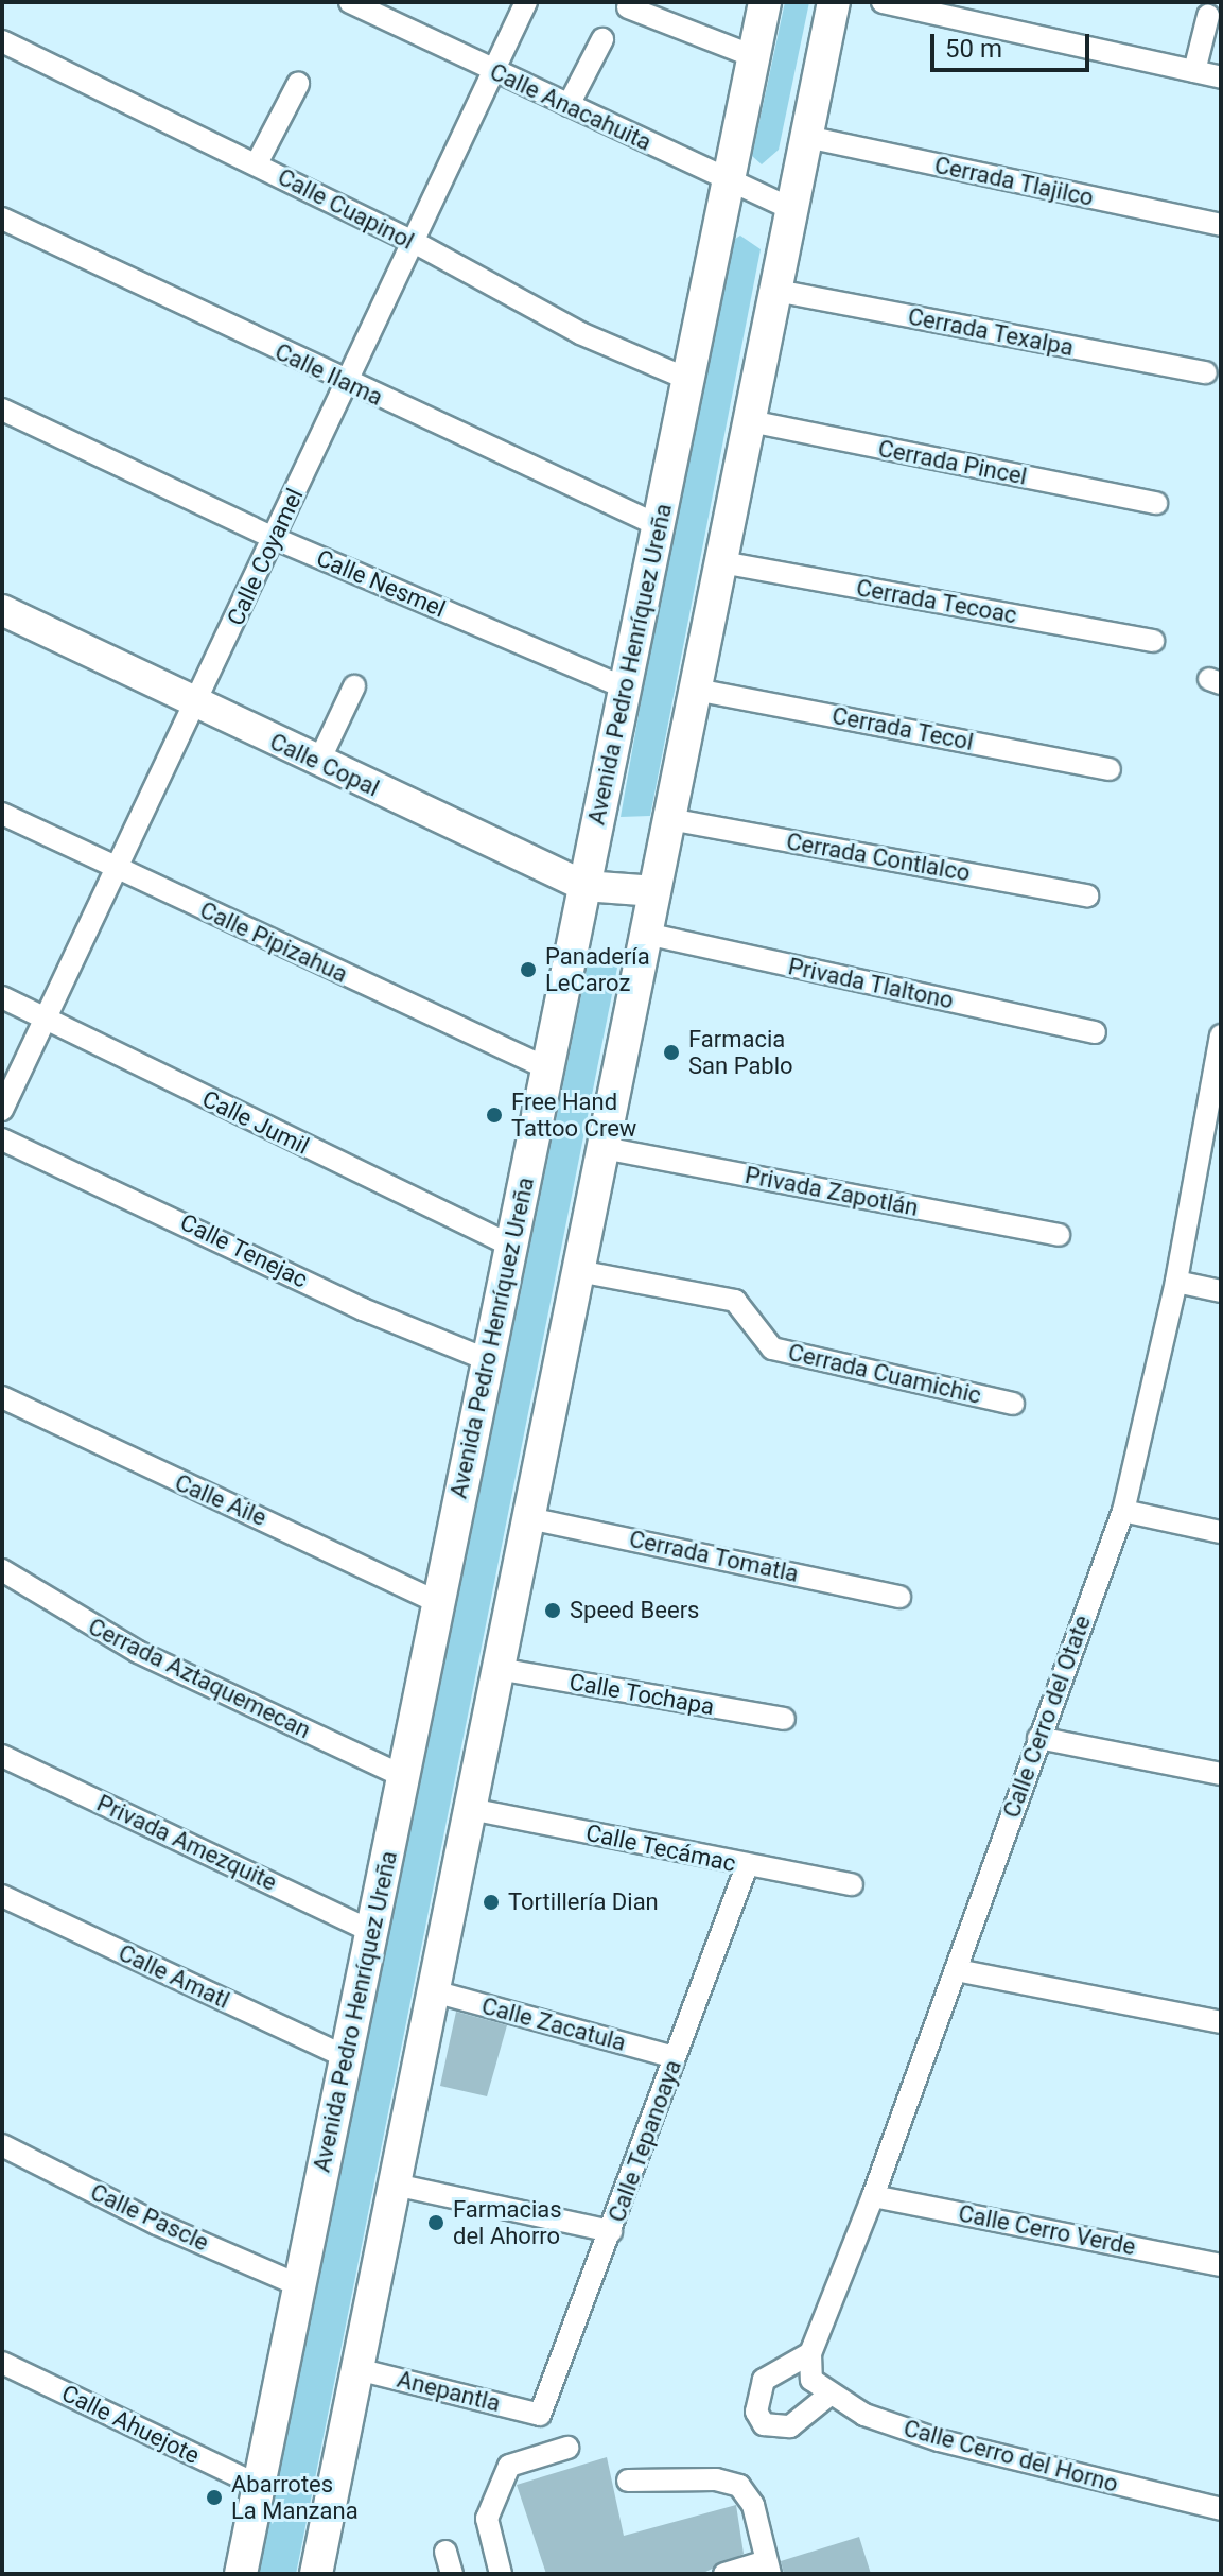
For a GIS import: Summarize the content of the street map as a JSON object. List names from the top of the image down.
{
  "streets": {
    "main road": ["Avenida Pedro Henríquez Ureña"],
    "street": [
      "Calle Anacahuita",
      "Cerrada Tlajilco",
      "Calle Cuapinol",
      "Cerrada Texalpa",
      "Calle Ilama",
      "Cerrada Pincel",
      "Calle Coyamel",
      "Calle Nesmel",
      "Cerrada Tecoac",
      "Cerrada Tecol",
      "Calle Copal",
      "Cerrada Contlalco",
      "Calle Pipizahua",
      "Privada Tlaltono",
      "Calle Jumil",
      "Privada Zapotlán",
      "Calle Tenejac",
      "Cerrada Cuamichic",
      "Calle Aile",
      "Cerrada Tomatla",
      "Cerrada Aztaquemecan",
      "Calle Tochapa",
      "Calle Cerro del Otate",
      "Privada Amezquite",
      "Calle Tecámac",
      "Calle Amatl",
      "Calle Zacatula",
      "Calle Tepanoaya",
      "Calle Pascle",
      "Calle Cerro Verde",
      "Anepantla",
      "Calle Ahuejote",
      "Calle Cerro del Horno"
    ]
  },
  "crossings": [
    ["Calle Anacahuita", "Calle Coyamel"],
    ["Calle Anacahuita", "Avenida Pedro Henríquez Ureña"],
    ["Calle Cuapinol", "Calle Coyamel"],
    ["Calle Cuapinol", "Avenida Pedro Henríquez Ureña"],
    ["Calle Ilama", "Calle Coyamel"],
    ["Calle Ilama", "Avenida Pedro Henríquez Ureña"],
    ["Calle Coyamel", "Calle Nesmel"],
    ["Calle Coyamel", "Calle Copal"],
    ["Calle Coyamel", "Calle Pipizahua"],
    ["Calle Coyamel", "Calle Jumil"],
    ["Calle Nesmel", "Avenida Pedro Henríquez Ureña"],
    ["Avenida Pedro Henríquez Ureña", "Calle Copal"],
    ["Avenida Pedro Henríquez Ureña", "Calle Pipizahua"],
    ["Avenida Pedro Henríquez Ureña", "Calle Jumil"],
    ["Avenida Pedro Henríquez Ureña", "Calle Tenejac"],
    ["Avenida Pedro Henríquez Ureña", "Calle Aile"],
    ["Avenida Pedro Henríquez Ureña", "Cerrada Aztaquemecan"],
    ["Avenida Pedro Henríquez Ureña", "Privada Amezquite"],
    ["Avenida Pedro Henríquez Ureña", "Calle Amatl"],
    ["Avenida Pedro Henríquez Ureña", "Calle Pascle"],
    ["Avenida Pedro Henríquez Ureña", "Calle Ahuejote"],
    ["Calle Cerro del Otate", "Calle Cerro Verde"],
    ["Calle Cerro del Otate", "Calle Cerro del Horno"],
    ["Calle Tecámac", "Calle Tepanoaya"],
    ["Calle Zacatula", "Calle Tepanoaya"],
    ["Calle Tepanoaya", "Anepantla"]
  ],
  "places": [
    "Panadería LeCaroz",
    "Farmacia San Pablo",
    "Free Hand Tattoo Crew",
    "Speed Beers",
    "Tortillería Dian",
    "Farmacias del Ahorro",
    "Abarrotes La Manzana"
  ],
  "scale_bar": "50 m"
}
